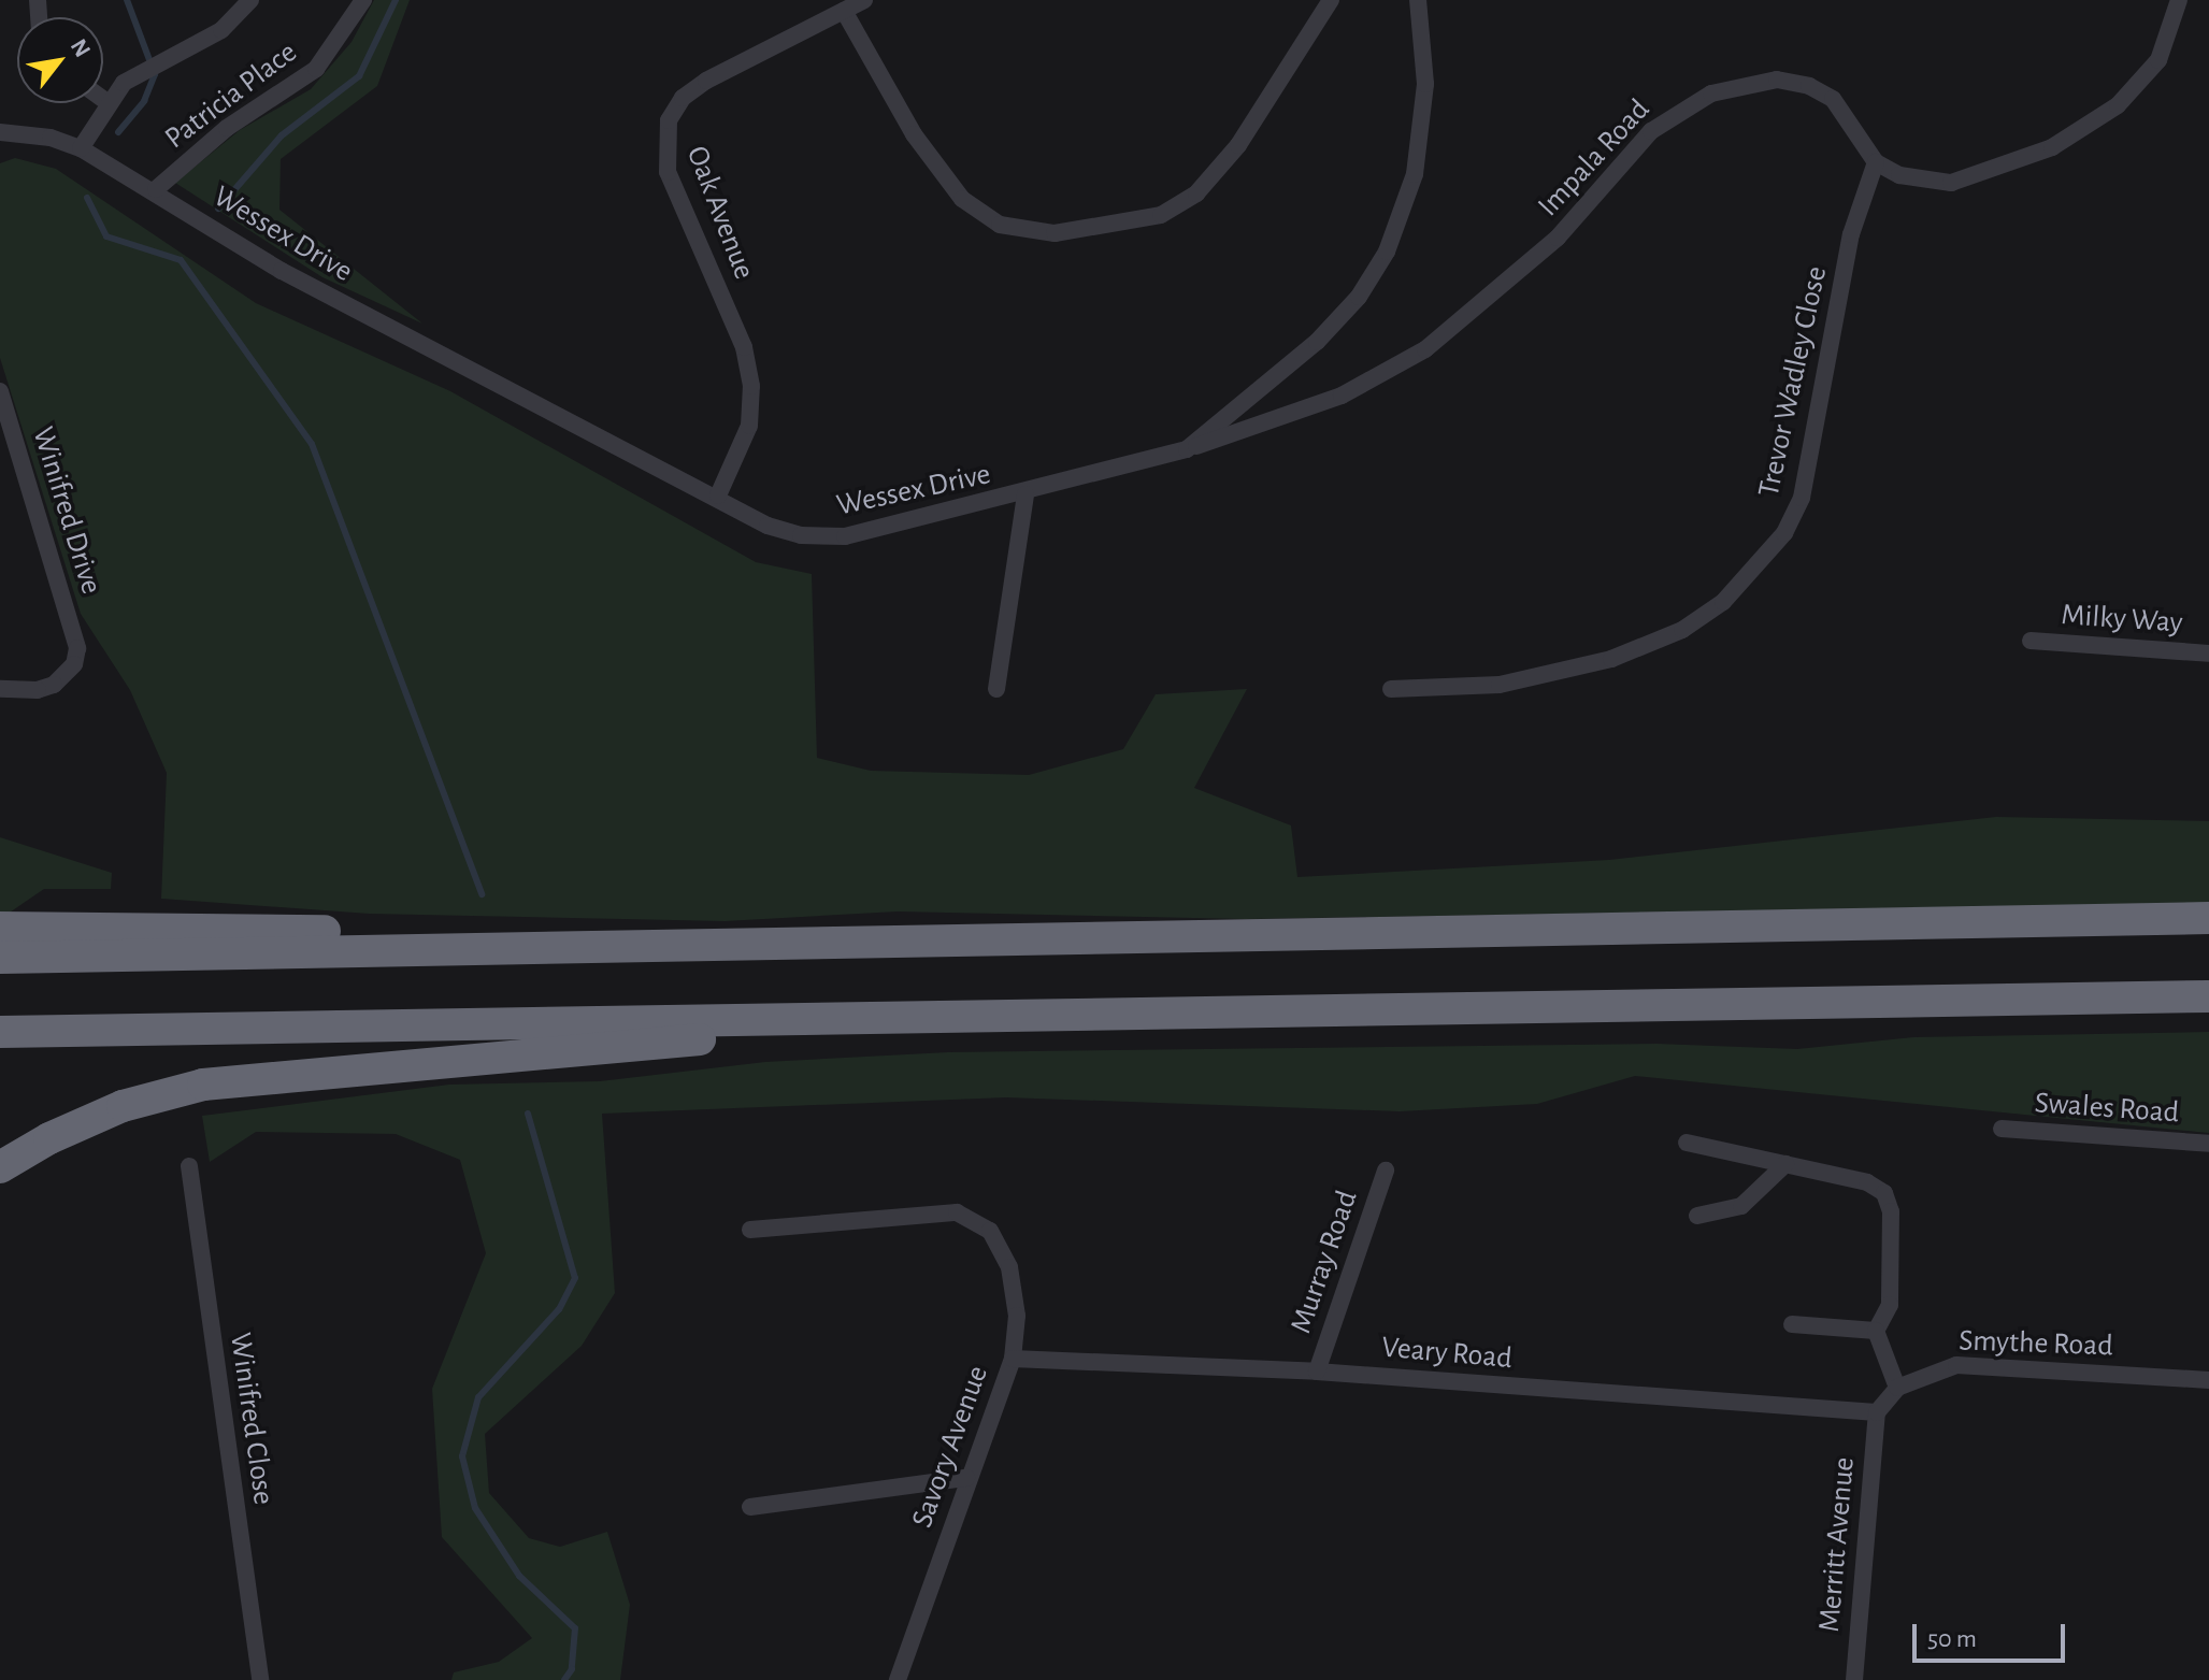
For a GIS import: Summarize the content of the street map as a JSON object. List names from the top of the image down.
{
  "streets": {
    "street": [
      "Patricia Place",
      "Impala Road",
      "Oak Avenue",
      "Wessex Drive",
      "Trevor Wadley Close",
      "Winifred Drive",
      "Milky Way",
      "Swales Road",
      "Murray Road",
      "Smythe Road",
      "Veary Road",
      "Winifred Close",
      "Savory Avenue",
      "Merritt Avenue"
    ]
  },
  "crossings": [
    ["Patricia Place", "Wessex Drive"],
    ["Impala Road", "Wessex Drive"],
    ["Impala Road", "Trevor Wadley Close"],
    ["Oak Avenue", "Wessex Drive"],
    ["Murray Road", "Veary Road"],
    ["Smythe Road", "Veary Road"],
    ["Smythe Road", "Merritt Avenue"],
    ["Veary Road", "Savory Avenue"],
    ["Veary Road", "Merritt Avenue"]
  ],
  "scale_bar": "50 m",
  "north": "top right"
}
